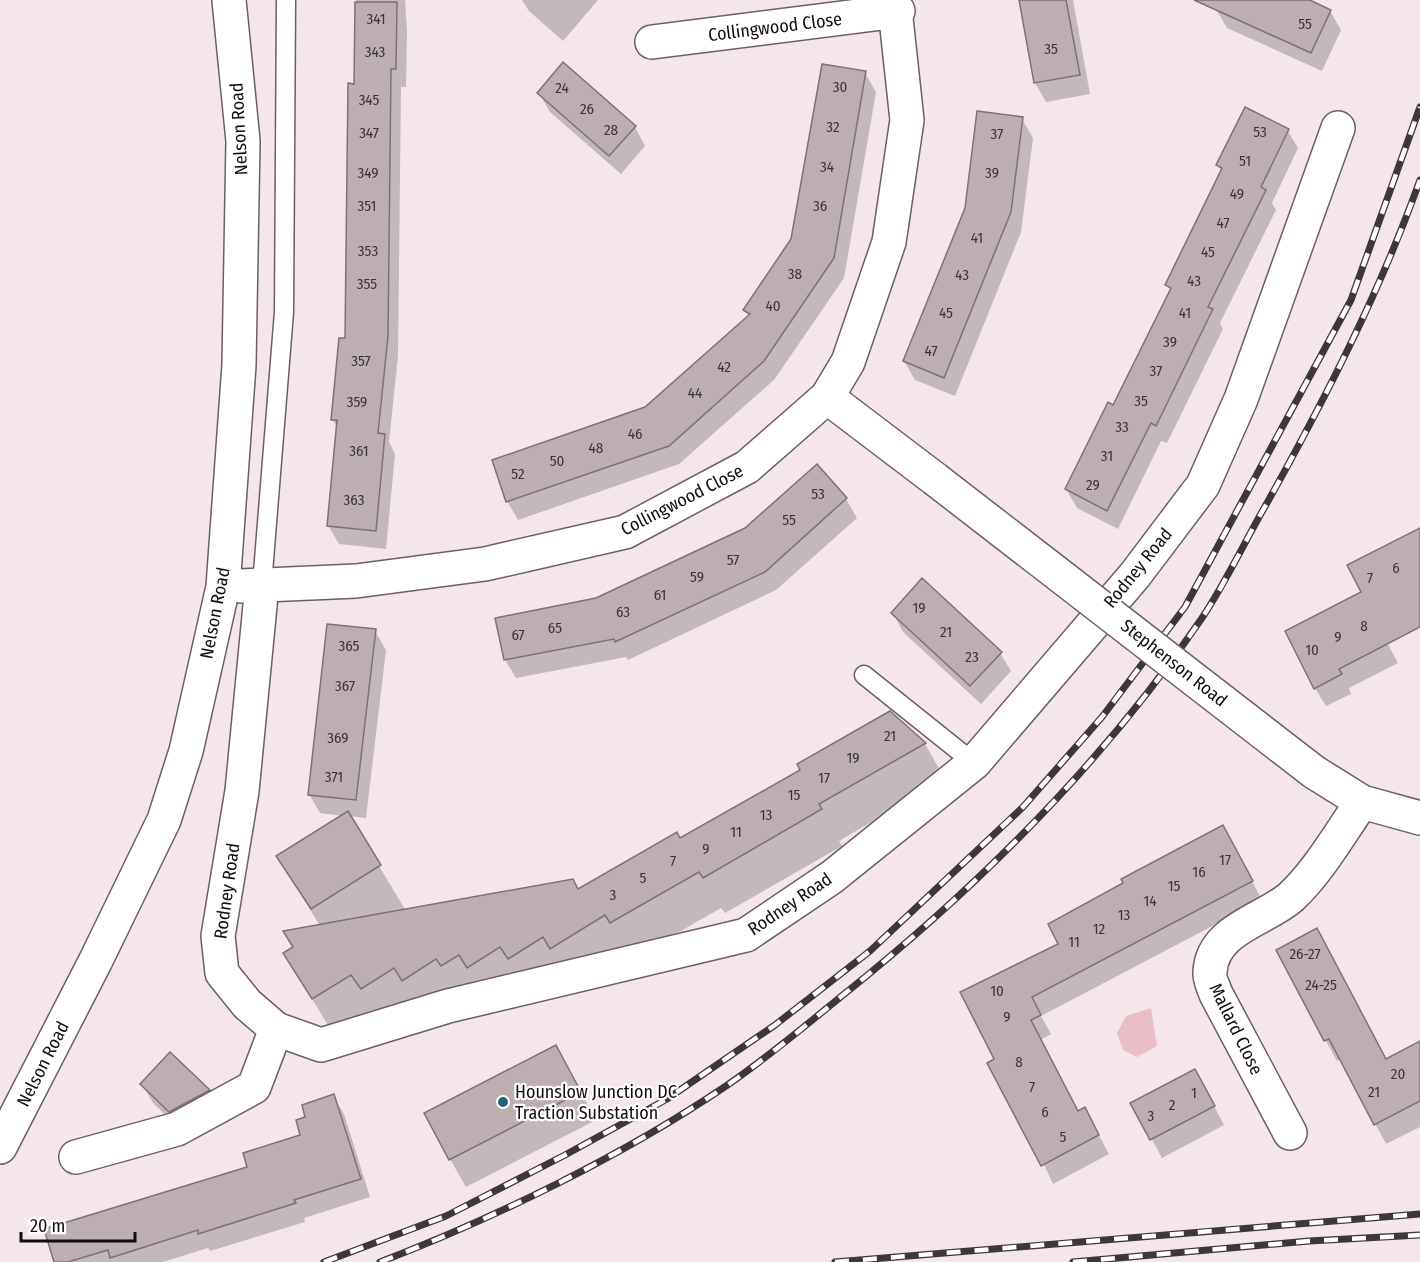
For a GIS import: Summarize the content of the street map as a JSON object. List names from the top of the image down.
{
  "streets": {
    "street": [
      "Collingwood Close",
      "Nelson Road",
      "Rodney Road",
      "Stephenson Road",
      "Mallard Close"
    ]
  },
  "crossings": [
    ["Collingwood Close", "Nelson Road"],
    ["Collingwood Close", "Rodney Road"],
    ["Collingwood Close", "Stephenson Road"],
    ["Stephenson Road", "Mallard Close"]
  ],
  "places": ["Hounslow Junction DC Traction Substation"],
  "house_numbers": [
    "341",
    "55",
    "35",
    "343",
    "30",
    "24",
    "345",
    "26",
    "32",
    "28",
    "53",
    "347",
    "37",
    "51",
    "34",
    "349",
    "39",
    "49",
    "351",
    "36",
    "47",
    "41",
    "353",
    "45",
    "38",
    "43",
    "43",
    "355",
    "40",
    "45",
    "41",
    "39",
    "47",
    "357",
    "42",
    "37",
    "44",
    "35",
    "359",
    "33",
    "46",
    "48",
    "361",
    "31",
    "50",
    "52",
    "29",
    "53",
    "363",
    "55",
    "57",
    "6",
    "59",
    "7",
    "61",
    "19",
    "63",
    "8",
    "65",
    "21",
    "67",
    "9",
    "365",
    "10",
    "23",
    "367",
    "21",
    "369",
    "19",
    "371",
    "17",
    "15",
    "13",
    "11",
    "9",
    "17",
    "7",
    "16",
    "5",
    "15",
    "3",
    "14",
    "13",
    "12",
    "11",
    "26-27",
    "24-25",
    "10",
    "9",
    "8",
    "20",
    "7",
    "21",
    "1",
    "2",
    "6",
    "3",
    "5"
  ],
  "scale_bar": "20 m"
}
